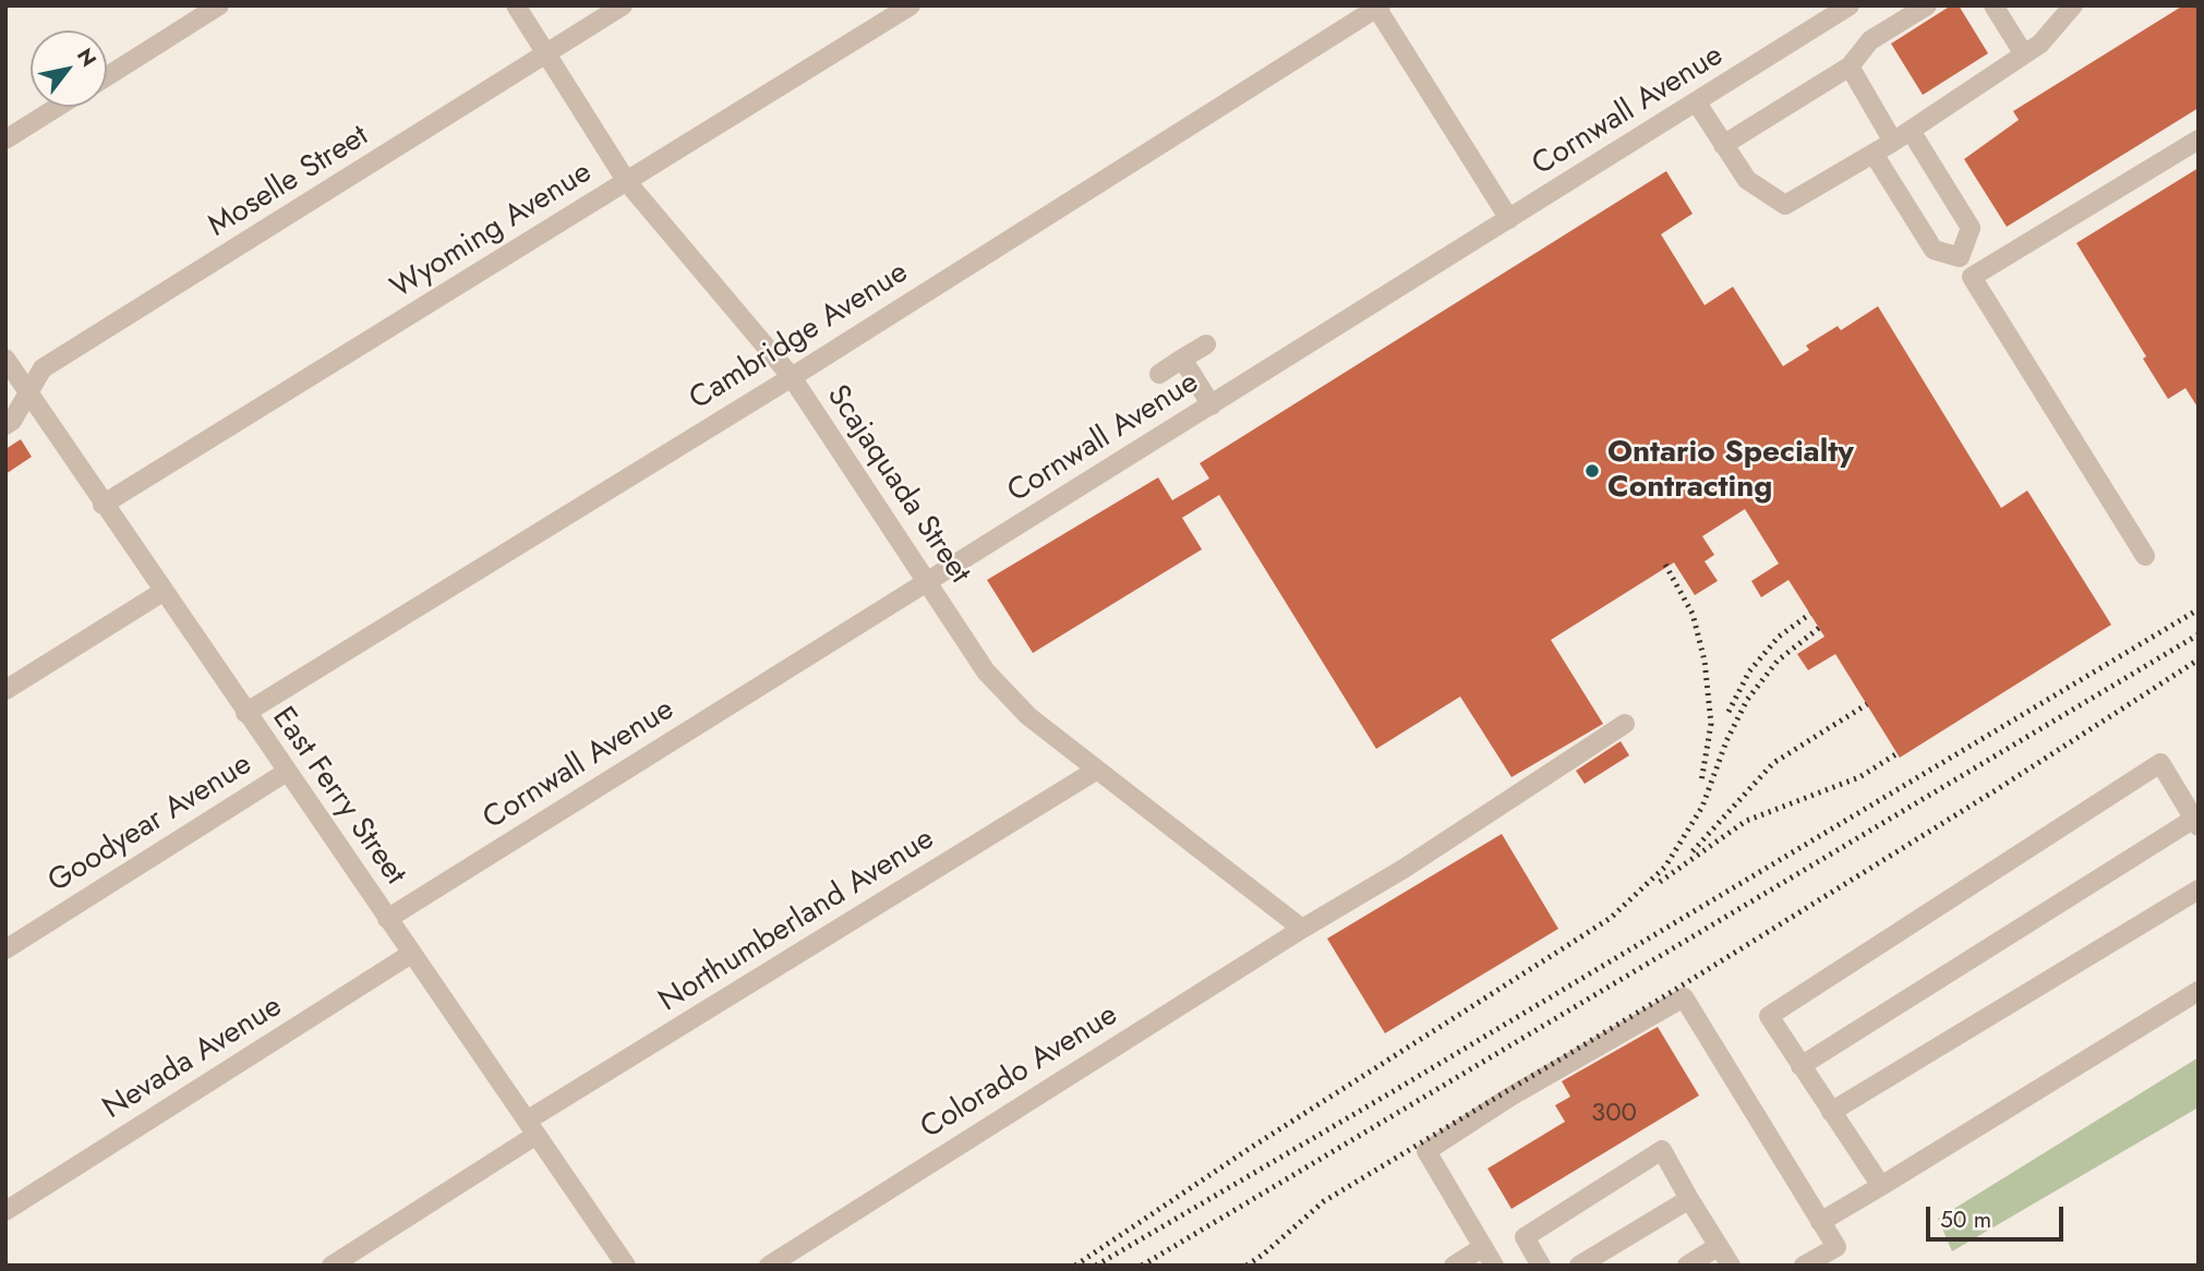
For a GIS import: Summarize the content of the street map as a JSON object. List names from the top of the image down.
{
  "streets": {
    "street": [
      "Cornwall Avenue",
      "Moselle Street",
      "Wyoming Avenue",
      "Cambridge Avenue",
      "Scajaquada Street",
      "East Ferry Street",
      "Goodyear Avenue",
      "Northumberland Avenue",
      "Nevada Avenue",
      "Colorado Avenue"
    ]
  },
  "crossings": [
    ["Cornwall Avenue", "Scajaquada Street"],
    ["Cornwall Avenue", "East Ferry Street"],
    ["Moselle Street", "Scajaquada Street"],
    ["Moselle Street", "East Ferry Street"],
    ["Wyoming Avenue", "Scajaquada Street"],
    ["Wyoming Avenue", "East Ferry Street"],
    ["Cambridge Avenue", "Scajaquada Street"],
    ["Cambridge Avenue", "East Ferry Street"],
    ["Scajaquada Street", "Northumberland Avenue"],
    ["Scajaquada Street", "Colorado Avenue"],
    ["East Ferry Street", "Goodyear Avenue"],
    ["East Ferry Street", "Northumberland Avenue"],
    ["East Ferry Street", "Nevada Avenue"]
  ],
  "places": ["Ontario Specialty Contracting"],
  "house_numbers": ["300"],
  "scale_bar": "50 m",
  "north": "top right"
}
